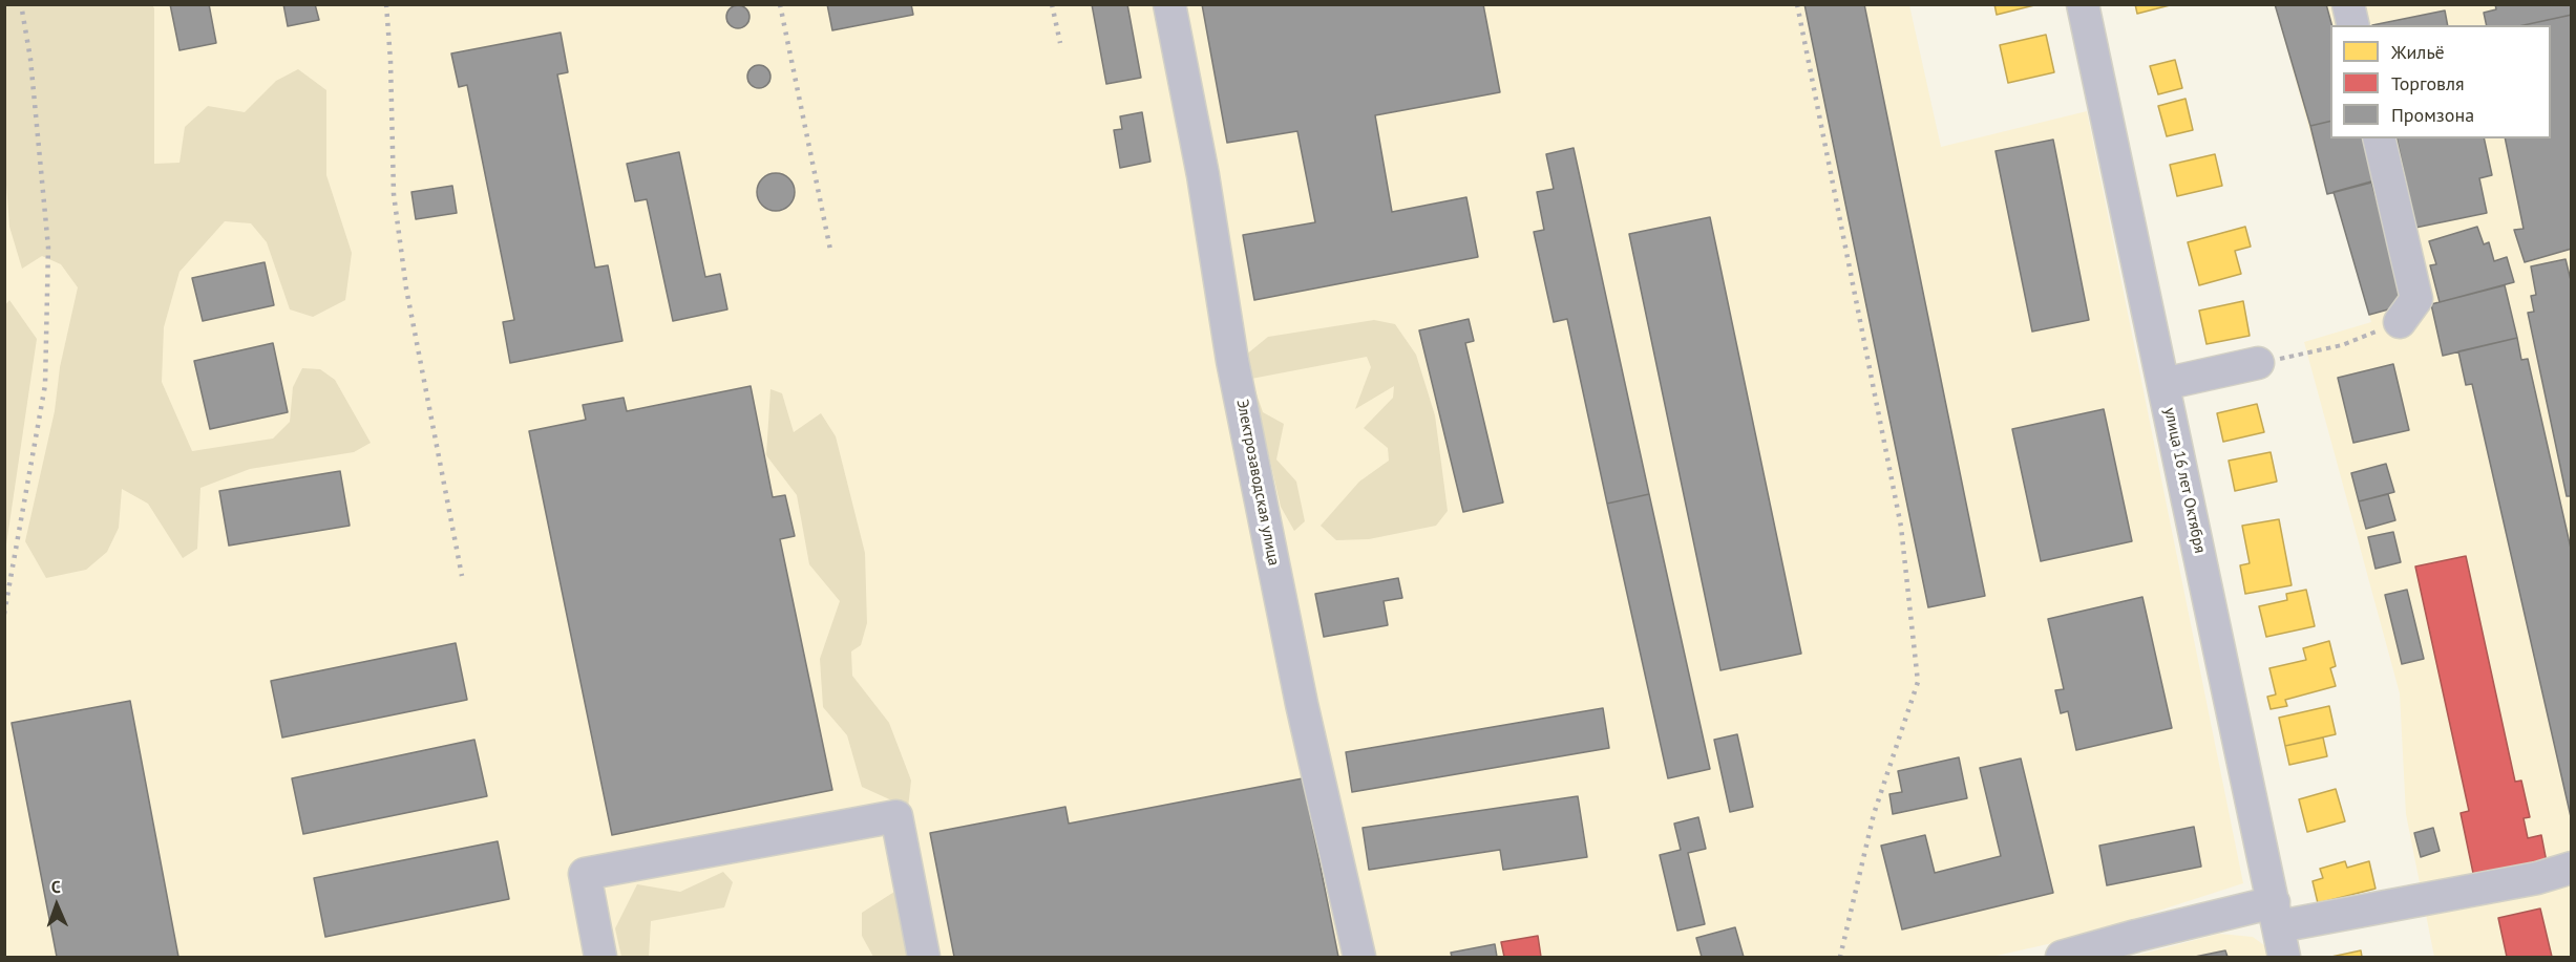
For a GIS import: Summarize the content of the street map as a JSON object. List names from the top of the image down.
{
  "streets": {
    "street": ["улица 16 лет Октября", "Электрозаводская улица"]
  },
  "legend": ["Жильё", "Торговля", "Промзона"],
  "north": "top"
}
